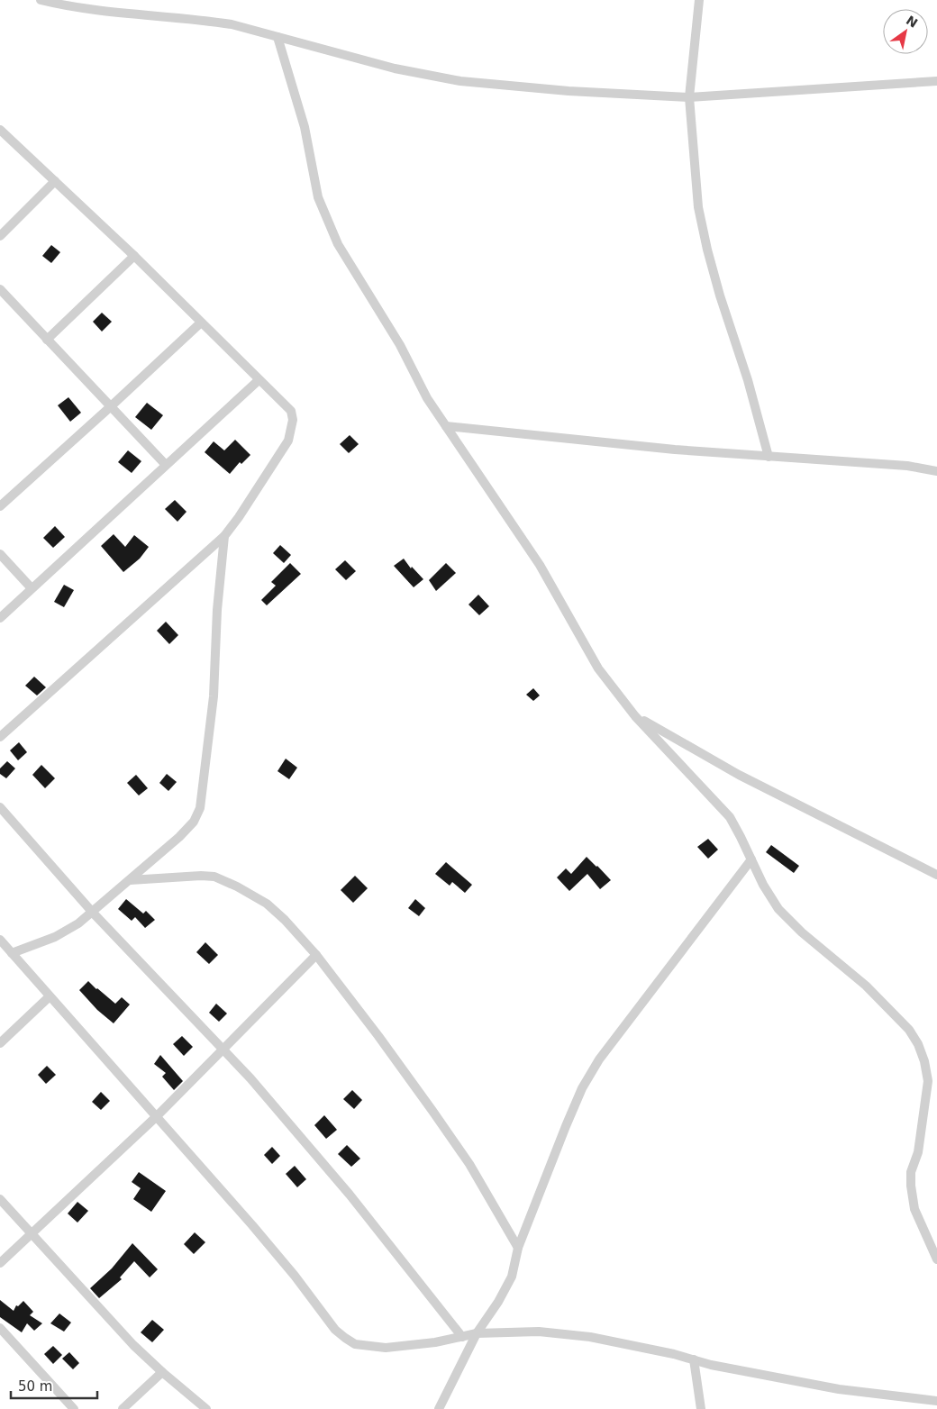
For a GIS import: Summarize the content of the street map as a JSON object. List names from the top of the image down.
{
  "scale_bar": "50 m",
  "north": "top right"
}
